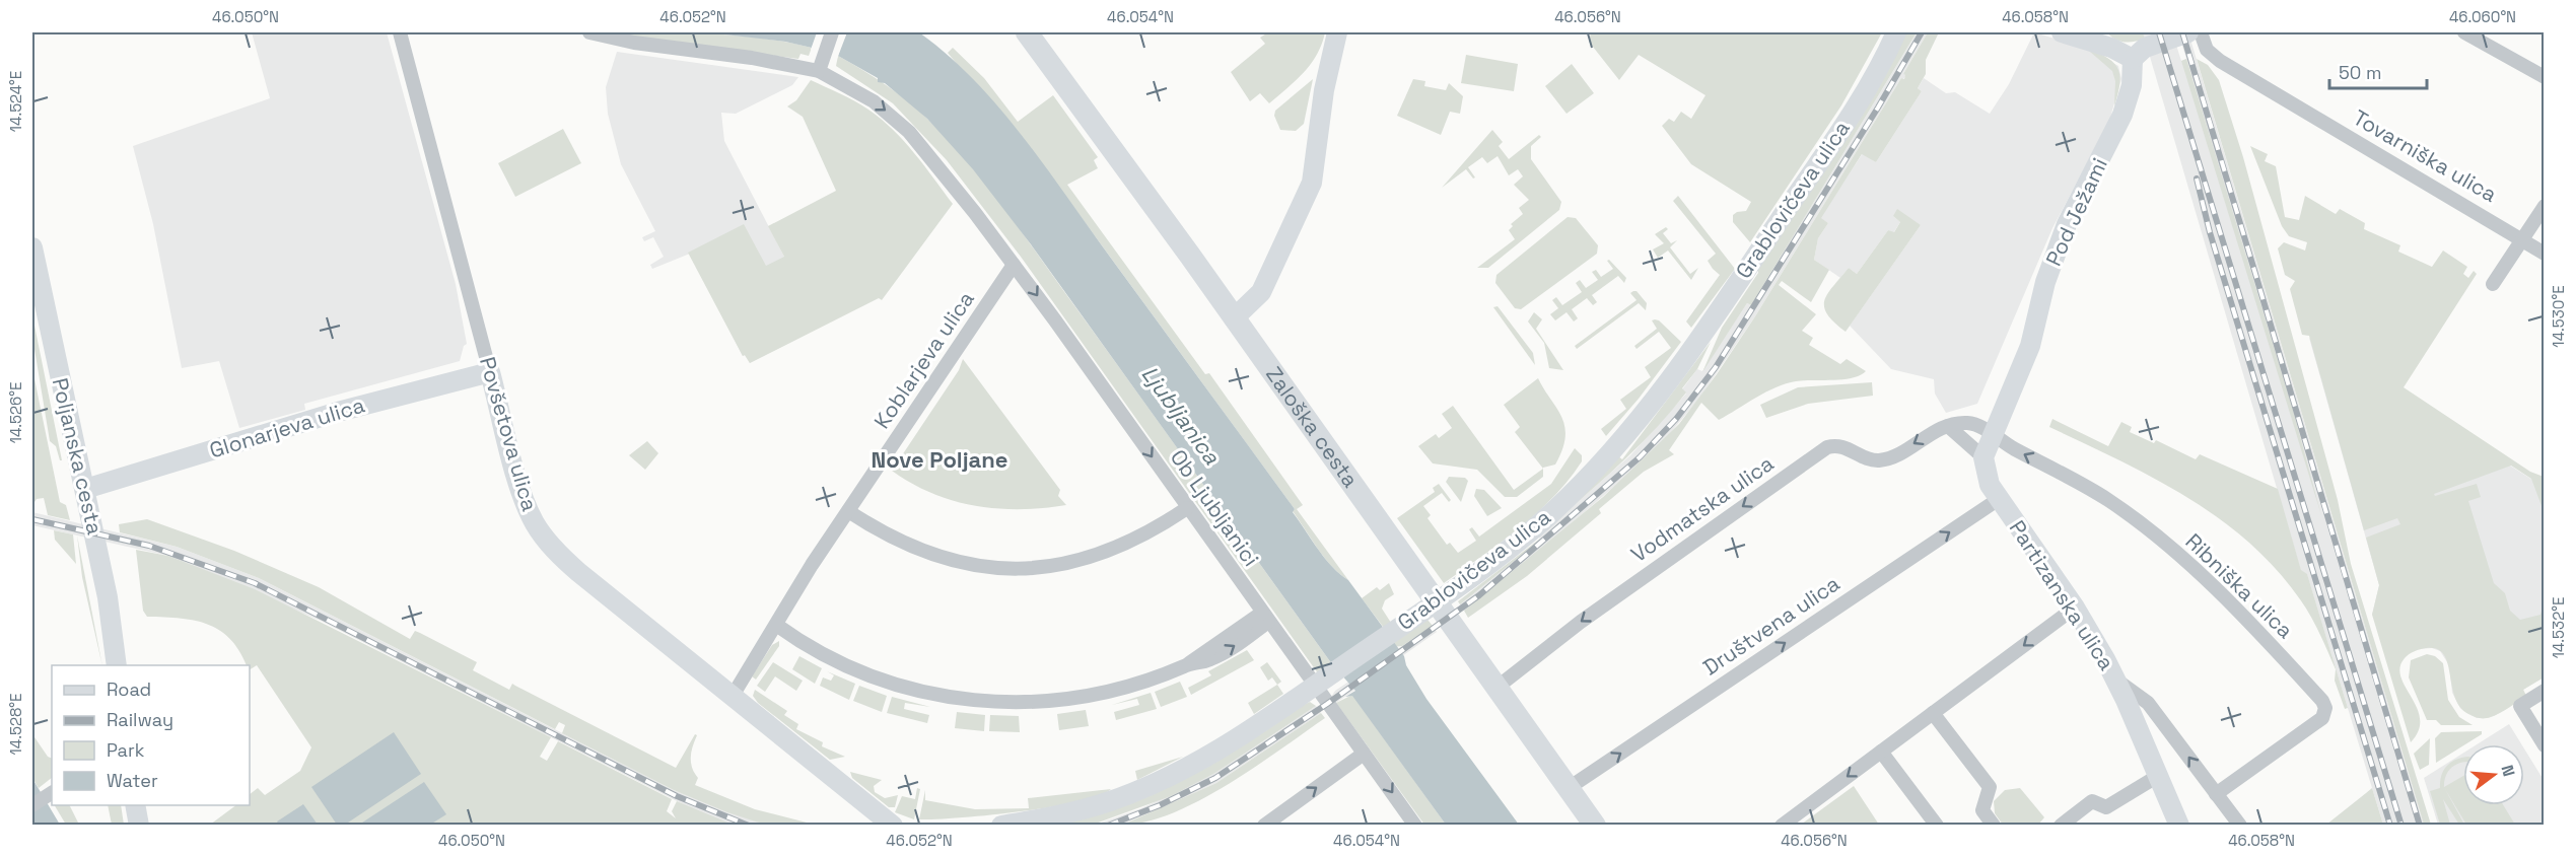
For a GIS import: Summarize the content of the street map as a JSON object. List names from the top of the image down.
{
  "streets": {
    "main road": ["Zaloška cesta"],
    "street": [
      "Tovarniška ulica",
      "Grablovičeva ulica",
      "Pod Ježami",
      "Koblarjeva ulica",
      "Glonarjeva ulica",
      "Povšetova ulica",
      "Poljanska cesta",
      "Ob Ljubljanici",
      "Vodmatska ulica",
      "Ribniška ulica",
      "Partizanska ulica",
      "Društvena ulica"
    ]
  },
  "crossings": [
    ["Grablovičeva ulica", "Zaloška cesta"],
    ["Grablovičeva ulica", "Ob Ljubljanici"],
    ["Pod Ježami", "Vodmatska ulica"],
    ["Pod Ježami", "Ribniška ulica"],
    ["Koblarjeva ulica", "Povšetova ulica"],
    ["Koblarjeva ulica", "Ob Ljubljanici"],
    ["Glonarjeva ulica", "Povšetova ulica"],
    ["Glonarjeva ulica", "Poljanska cesta"],
    ["Zaloška cesta", "Vodmatska ulica"],
    ["Zaloška cesta", "Društvena ulica"],
    ["Vodmatska ulica", "Ribniška ulica"],
    ["Partizanska ulica", "Društvena ulica"]
  ],
  "one_way": ["Ob Ljubljanici", "Vodmatska ulica", "Društvena ulica"],
  "districts": ["Nove Poljane"],
  "water": ["Ljubljanica"],
  "legend": [
    "Road",
    "Railway",
    "Park",
    "Water"
  ],
  "scale_bar": "50 m",
  "north": "right",
  "coordinates": [
    "46.050°N",
    "46.052°N",
    "46.054°N",
    "46.056°N",
    "46.058°N",
    "46.060°N",
    "14.524°E",
    "14.530°E",
    "14.526°E",
    "14.532°E",
    "14.528°E"
  ]
}
